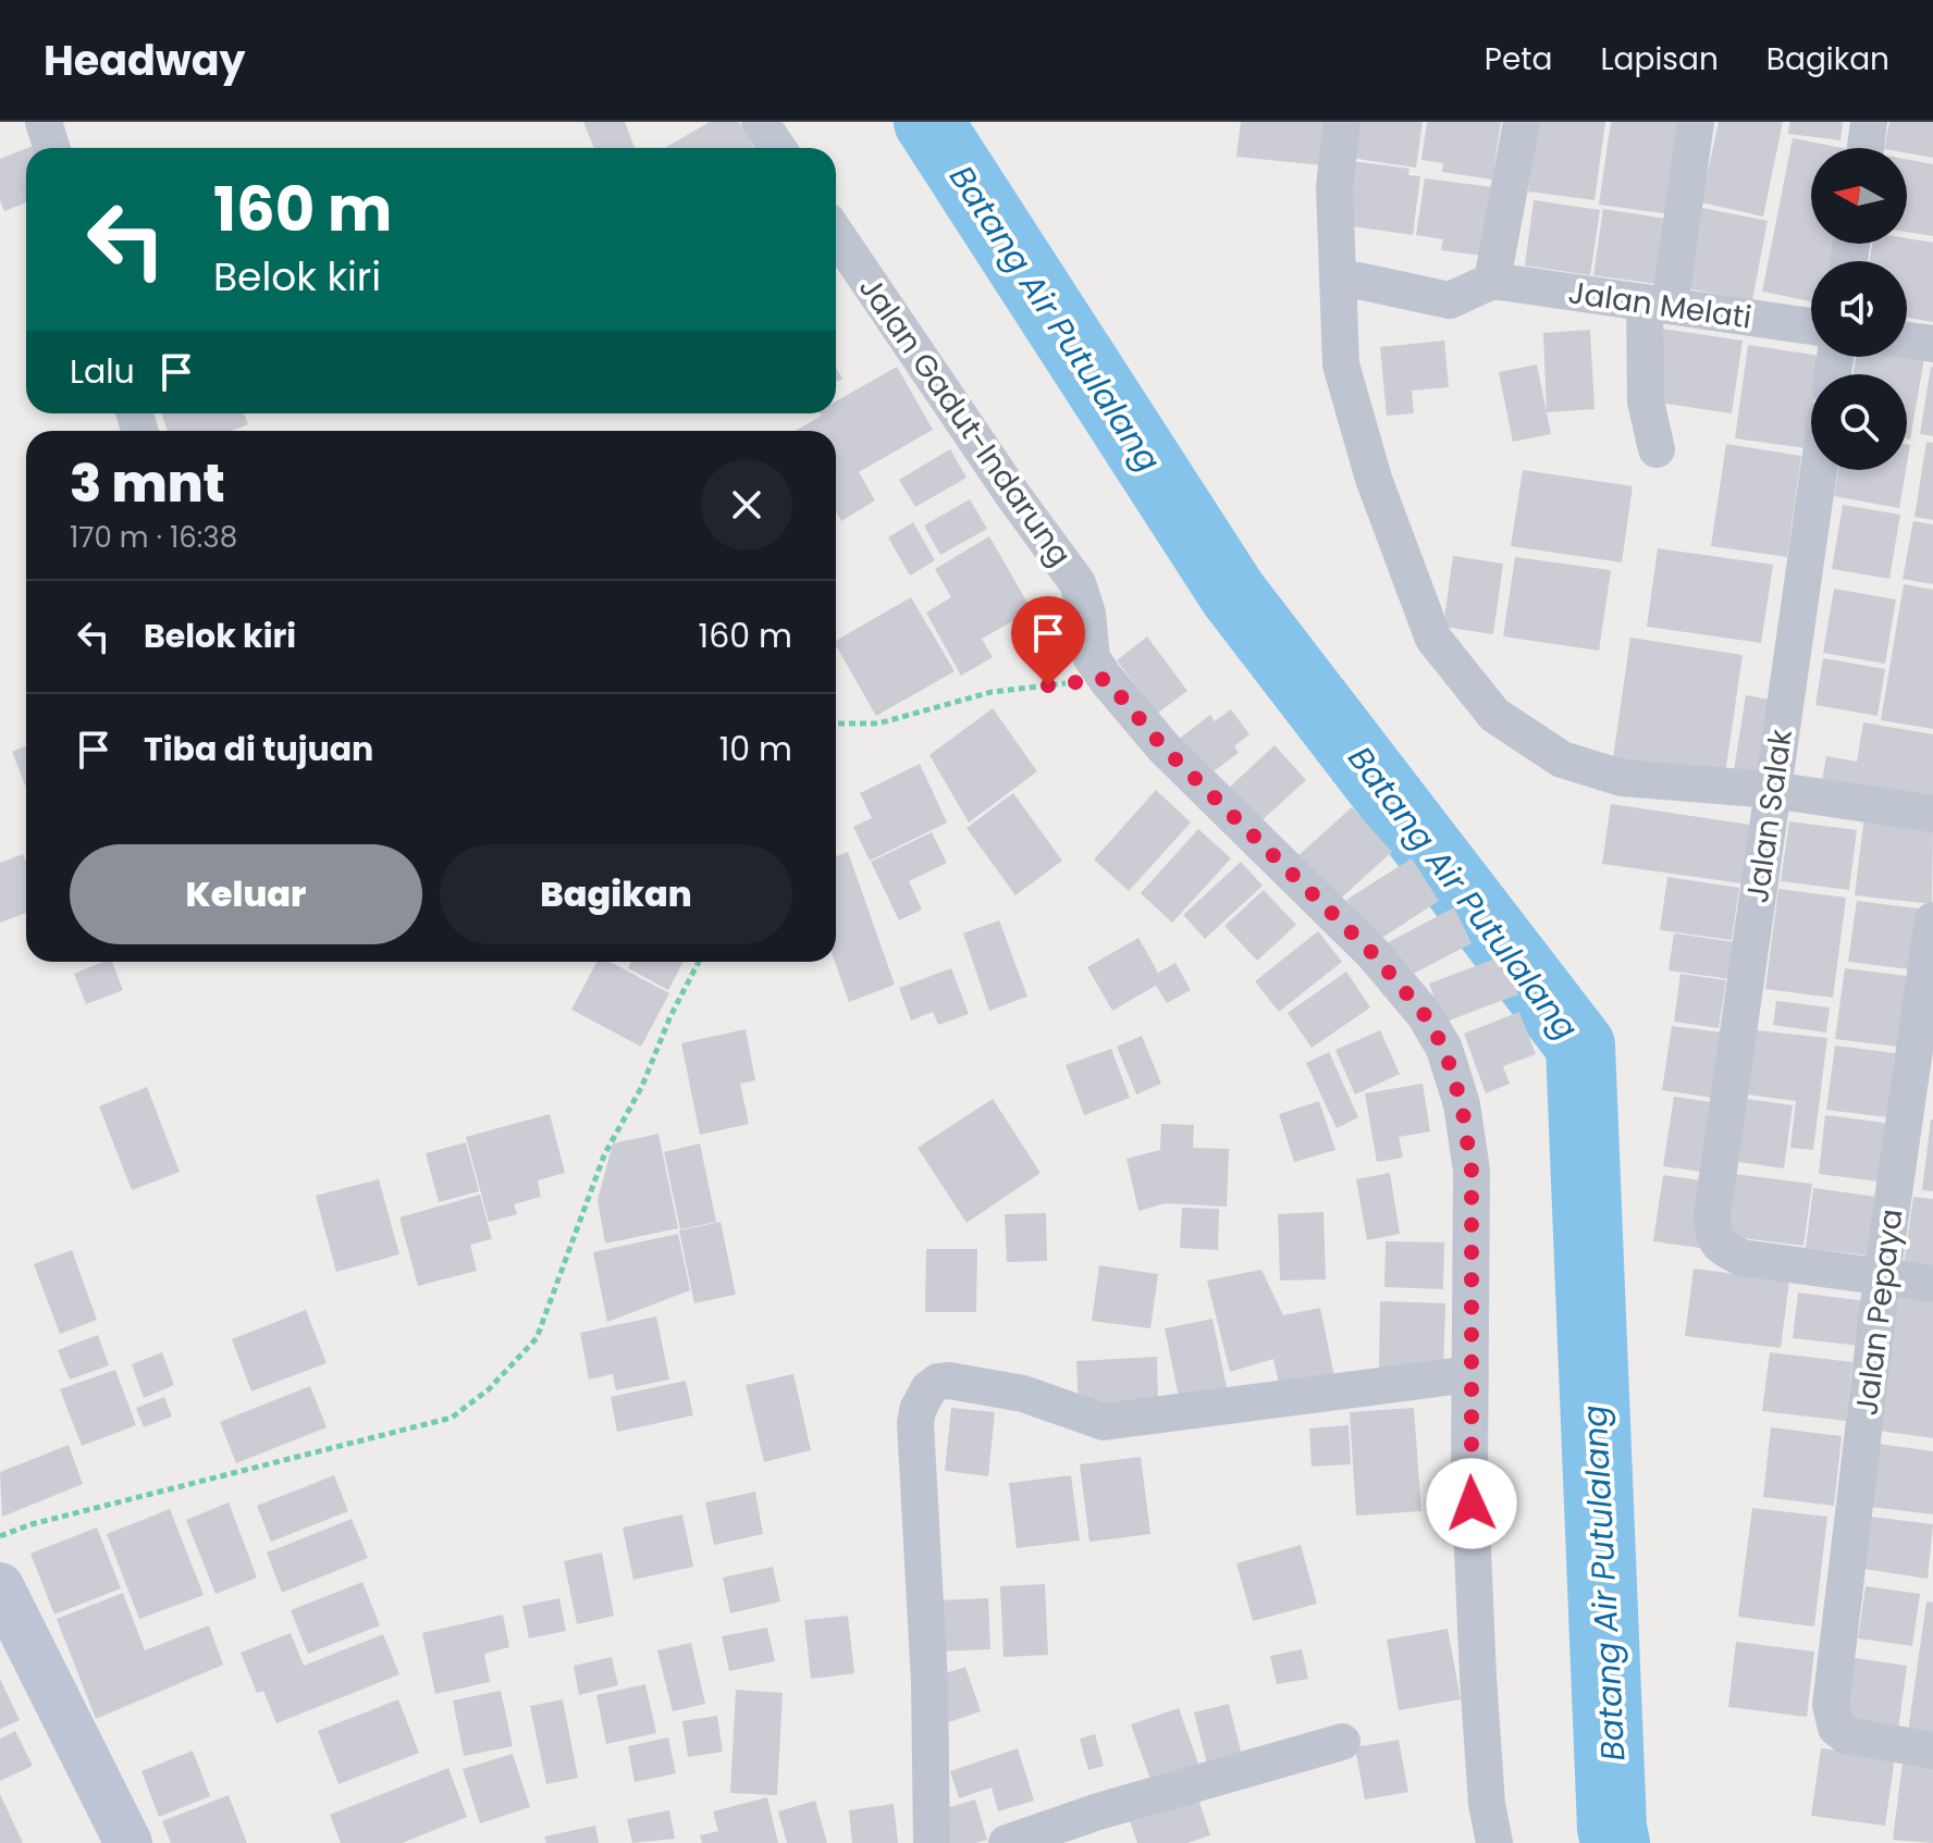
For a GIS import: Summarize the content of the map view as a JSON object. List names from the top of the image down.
{
  "streets": {
    "street": [
      "Jalan Melati",
      "Jalan Gadut-Indarung",
      "Jalan Salak",
      "Jalan Pepaya"
    ]
  },
  "crossings": [
    ["Jalan Salak", "Jalan Pepaya"]
  ],
  "water": ["Batang Air Putulalang"],
  "north": "left",
  "page": {
    "header": "Headway",
    "nav": ["Peta", "Lapisan", "Bagikan"],
    "turn": ["160 m", "Belok kiri"],
    "then": "Lalu",
    "heading": ["3 mnt", "170 m · 16:38"],
    "list": [
      {
        "name": "Belok kiri",
        "value": "160 m"
      },
      {
        "name": "Tiba di tujuan",
        "value": "10 m"
      }
    ],
    "buttons": ["Keluar", "Bagikan"]
  }
}
